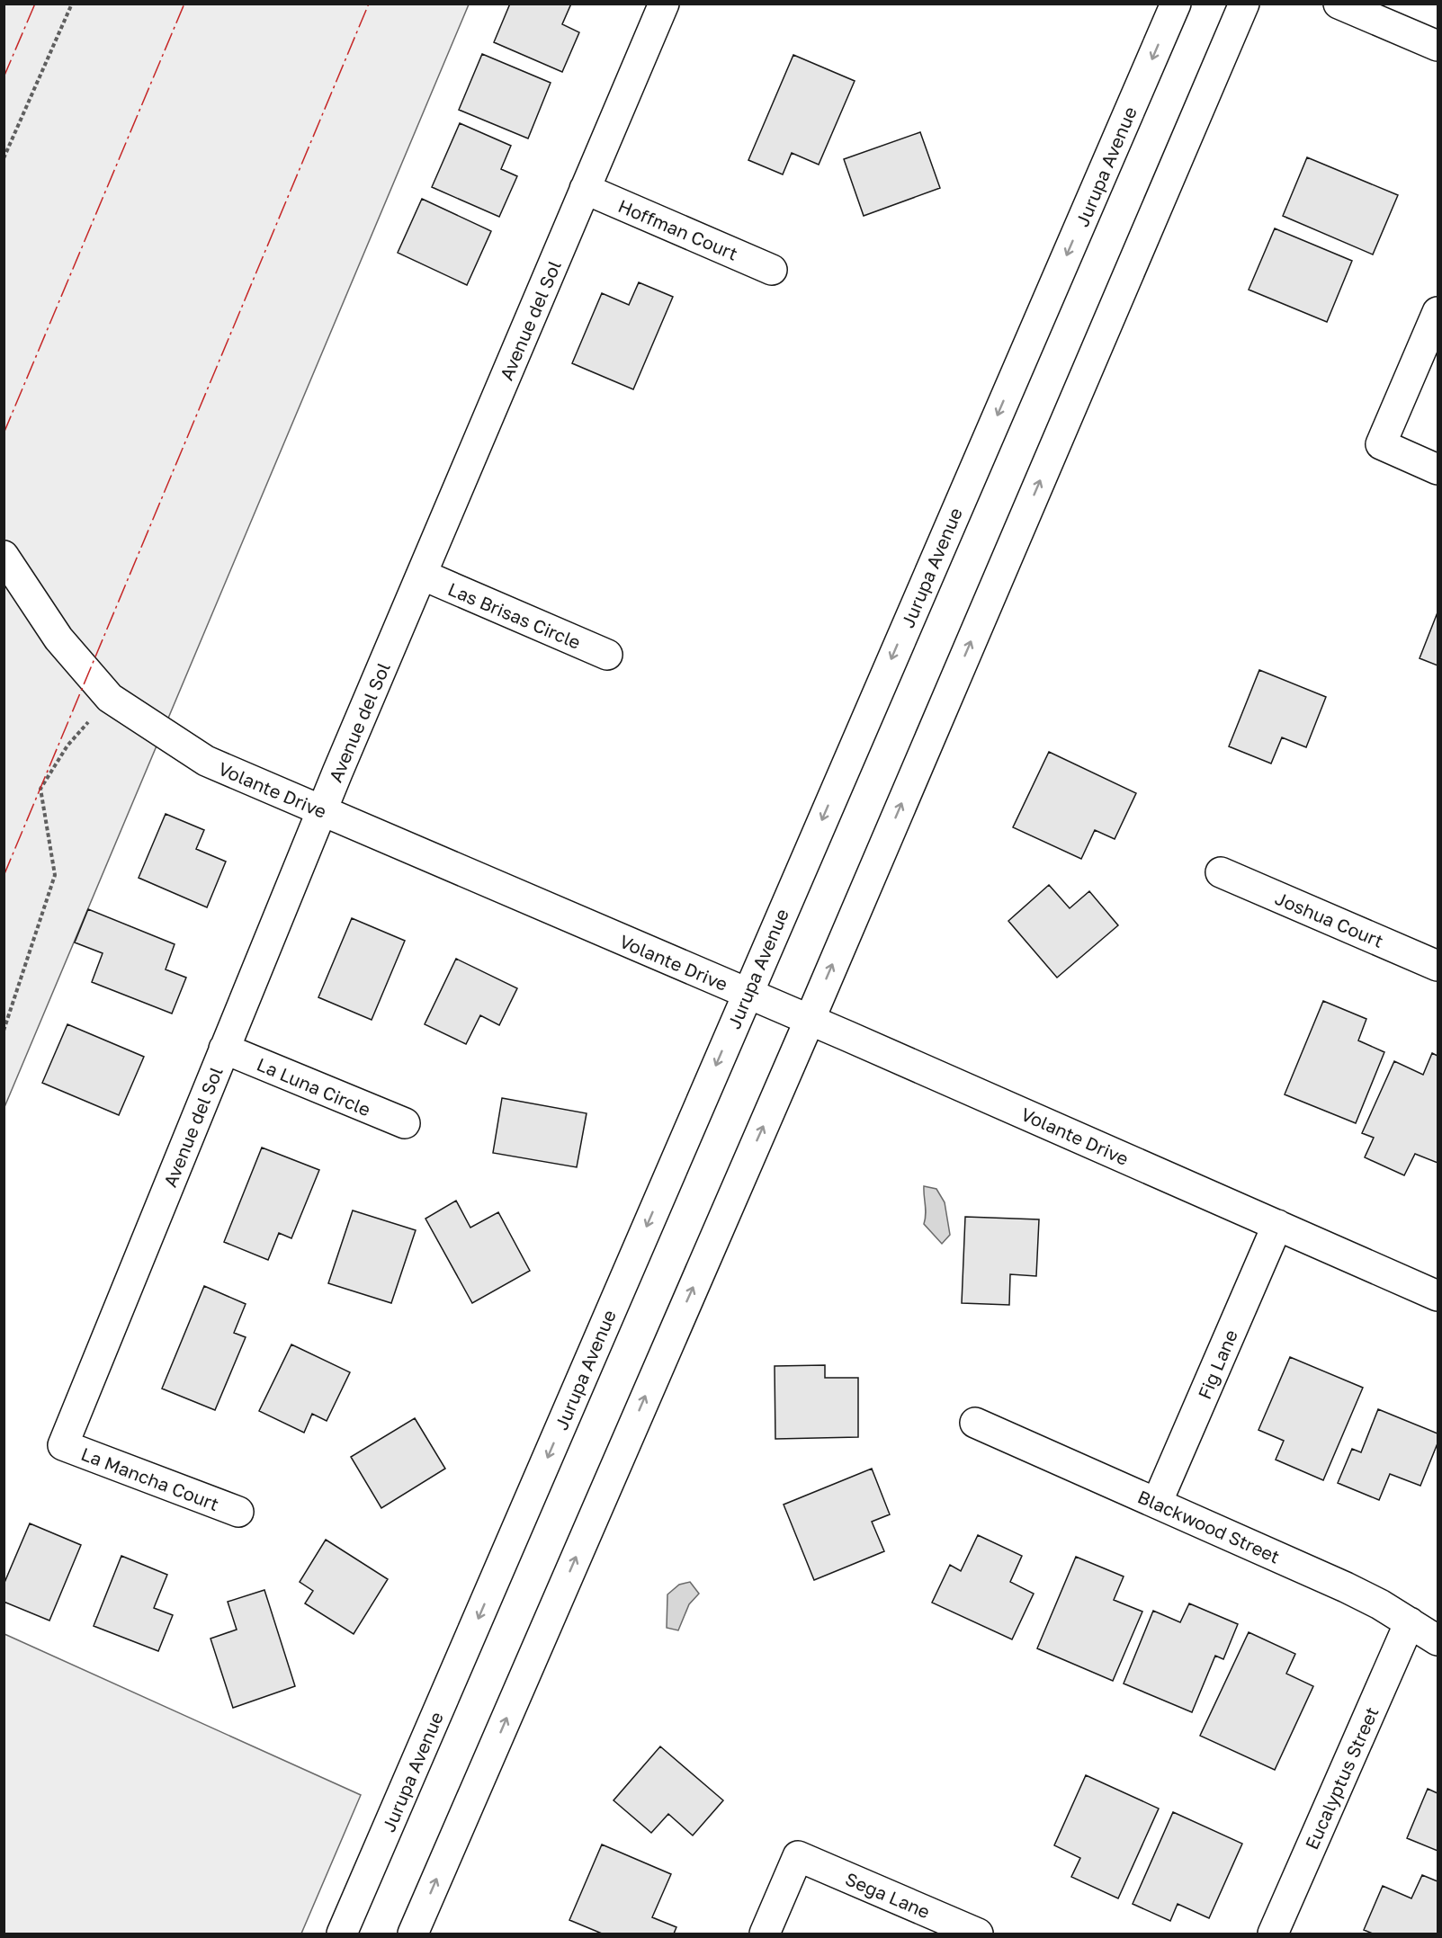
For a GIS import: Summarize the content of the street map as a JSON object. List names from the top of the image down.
{
  "streets": {
    "street": [
      "Jurupa Avenue",
      "Hoffman Court",
      "Avenue del Sol",
      "Las Brisas Circle",
      "Volante Drive",
      "Joshua Court",
      "La Luna Circle",
      "Fig Lane",
      "La Mancha Court",
      "Blackwood Street",
      "Eucalyptus Street",
      "Sega Lane"
    ]
  },
  "crossings": [
    ["Jurupa Avenue", "Volante Drive"],
    ["Hoffman Court", "Avenue del Sol"],
    ["Avenue del Sol", "Las Brisas Circle"],
    ["Avenue del Sol", "Volante Drive"],
    ["Avenue del Sol", "La Luna Circle"],
    ["Avenue del Sol", "La Mancha Court"],
    ["Volante Drive", "Fig Lane"],
    ["Fig Lane", "Blackwood Street"],
    ["Blackwood Street", "Eucalyptus Street"]
  ]
}
